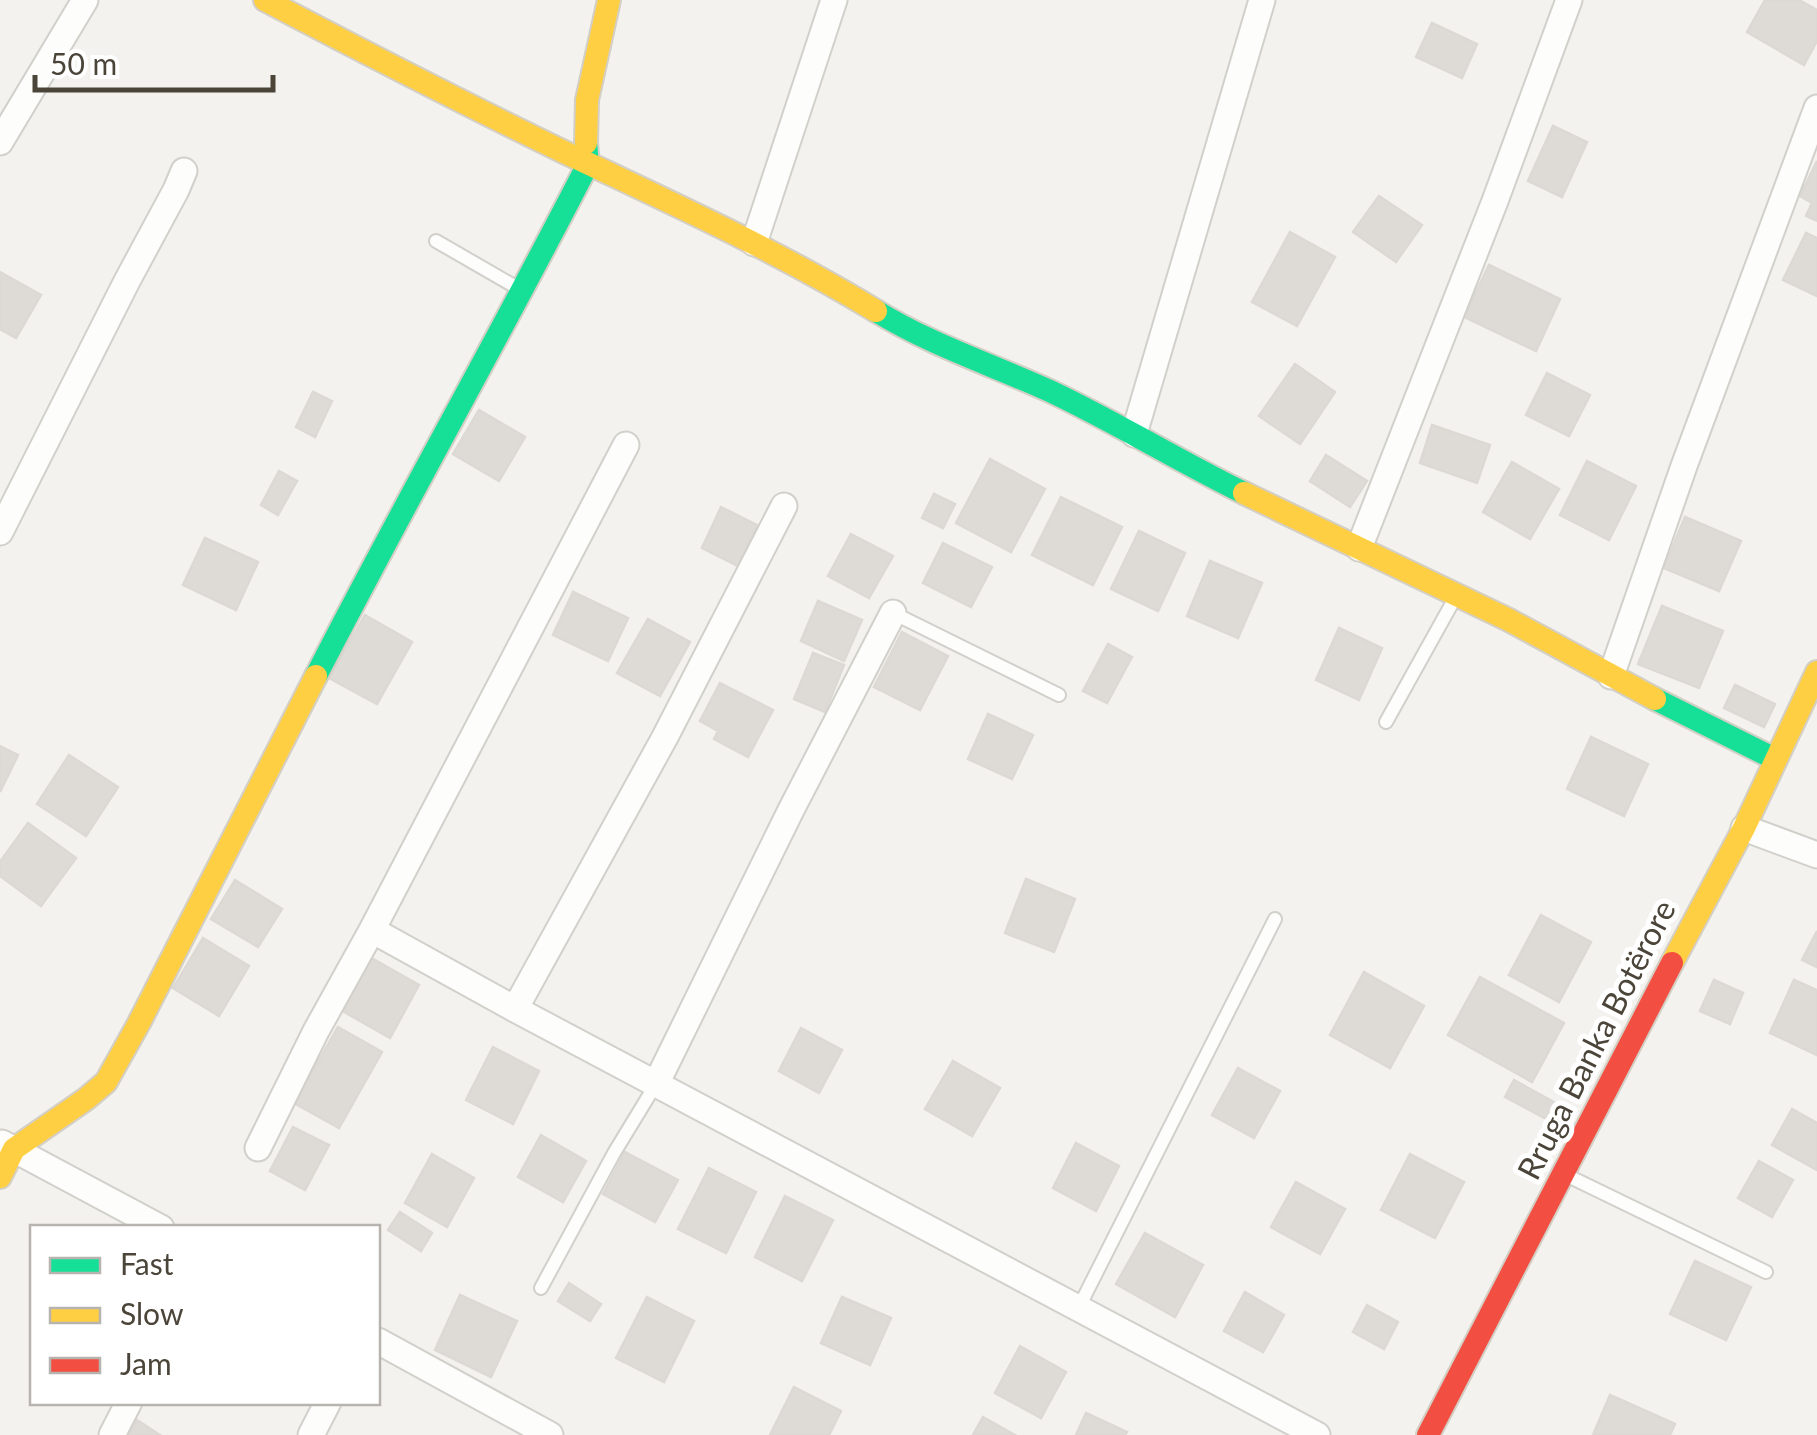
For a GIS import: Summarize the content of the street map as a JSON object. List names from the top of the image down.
{
  "streets": {
    "street": ["Rruga Banka Botërore"]
  },
  "legend": ["Fast", "Slow", "Jam"],
  "scale_bar": "50 m"
}
